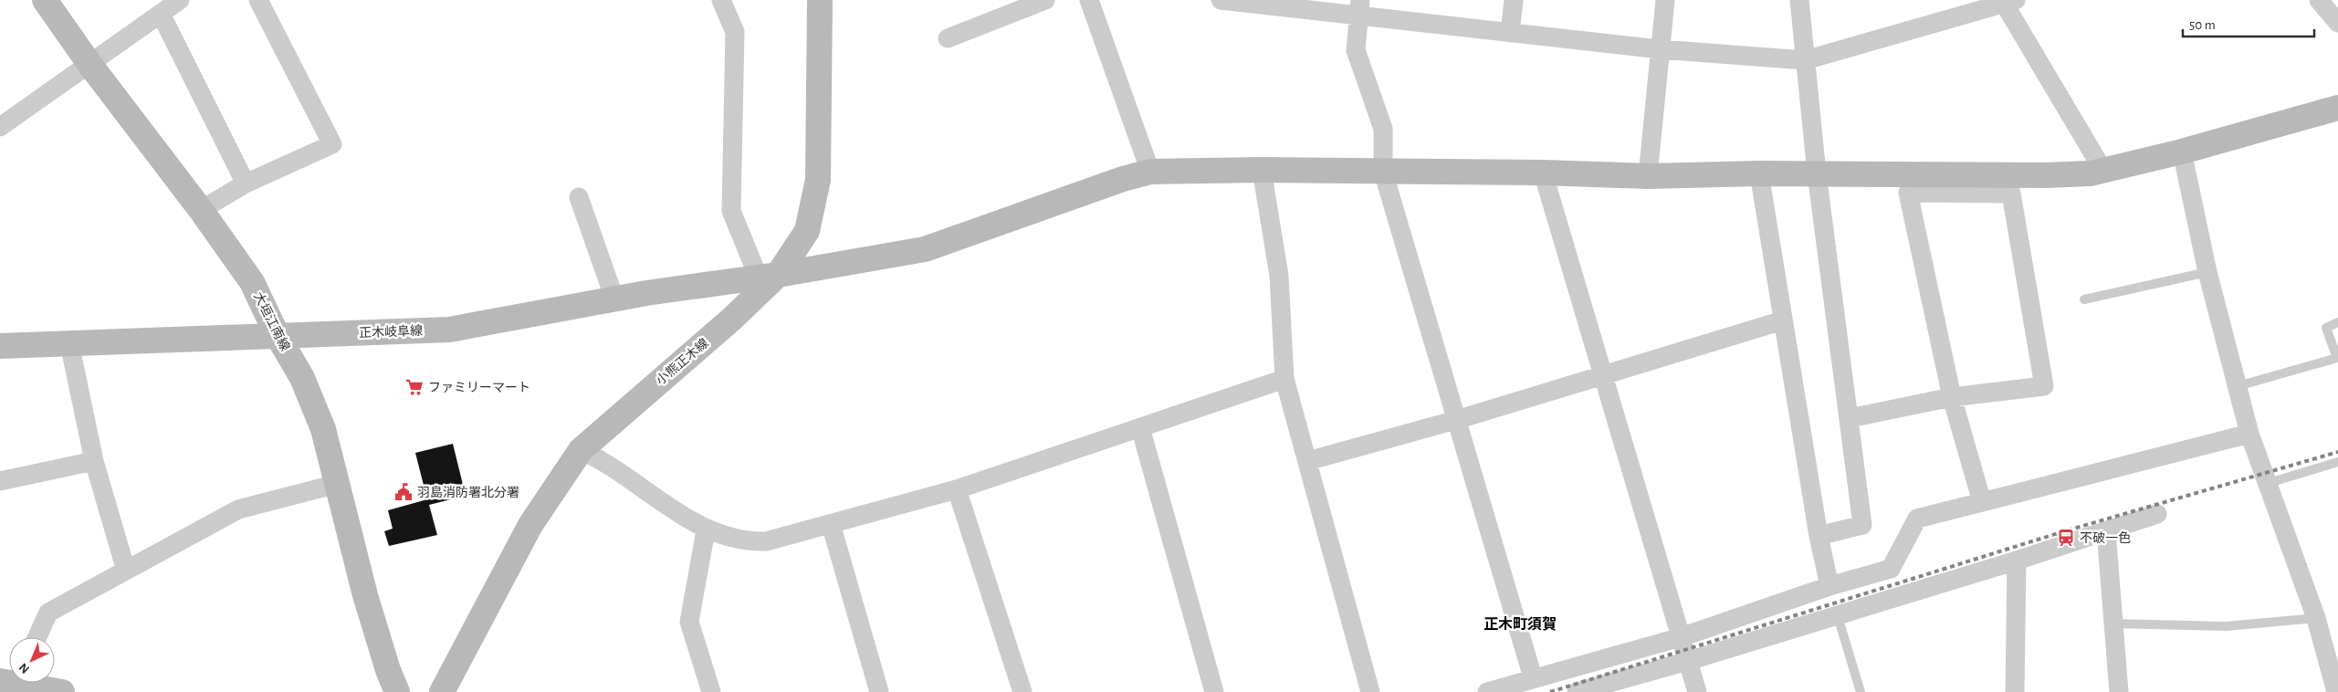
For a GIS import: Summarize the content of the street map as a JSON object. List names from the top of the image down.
{
  "streets": {
    "street": ["大垣江南線", "正木岐阜線", "小熊正木線"]
  },
  "crossings": [
    ["大垣江南線", "正木岐阜線"],
    ["正木岐阜線", "小熊正木線"]
  ],
  "districts": ["正木町須賀"],
  "places": {
    "supermarket": ["ファミリーマート"],
    "public building": ["羽島消防署北分署"],
    "station": ["不破一色"]
  },
  "scale_bar": "50 m",
  "north": "bottom left"
}
